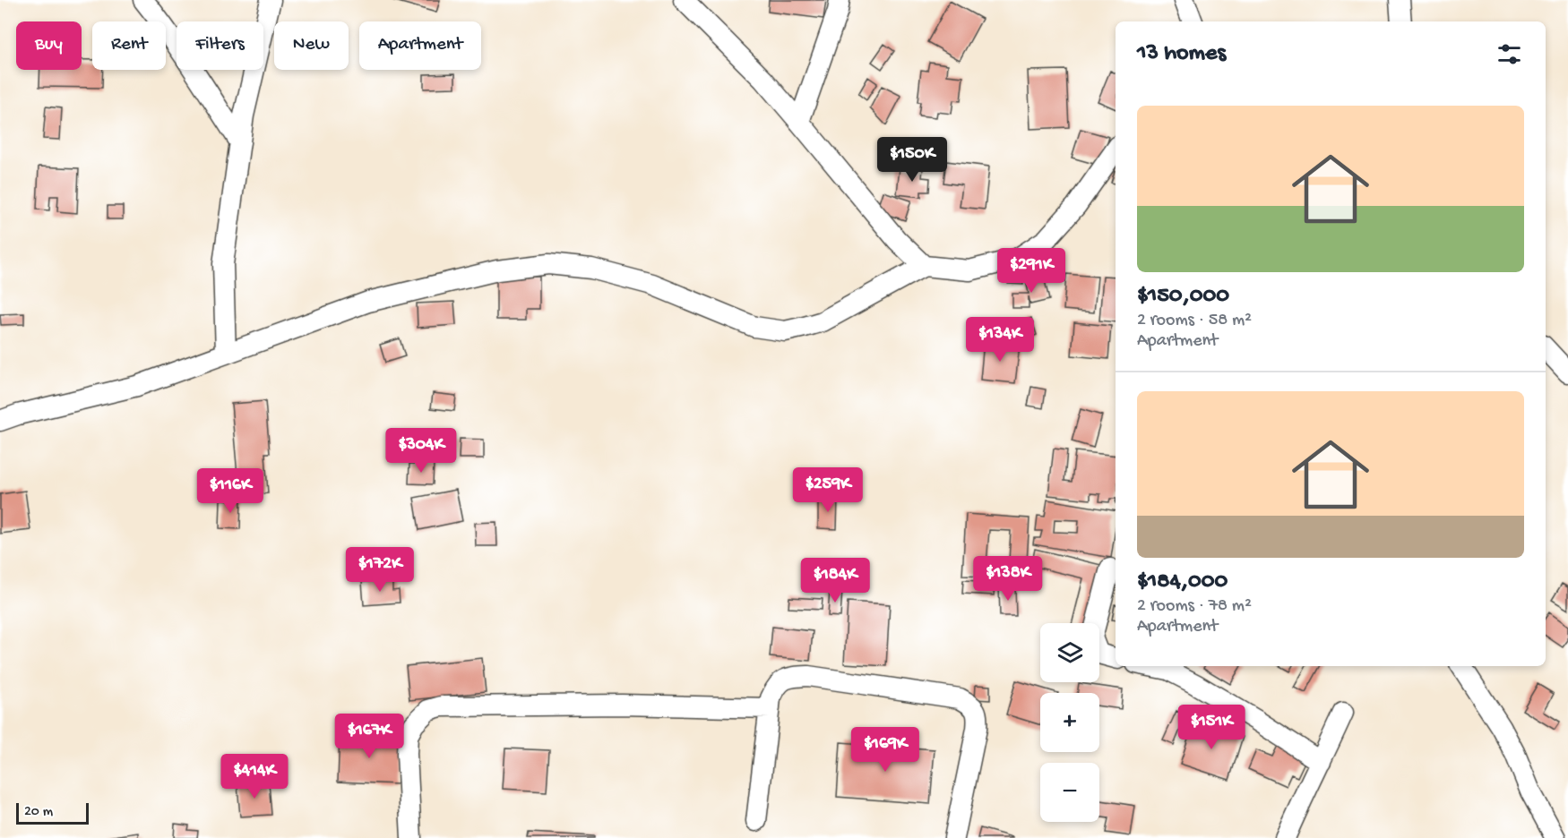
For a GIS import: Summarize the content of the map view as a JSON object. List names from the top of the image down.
{
  "scale_bar": "20 m",
  "page": {
    "chip": [
      "Buy",
      "Rent",
      "Filters",
      "New",
      "Apartment"
    ],
    "heading": "13 homes",
    "list": [
      {
        "name": "$150,000",
        "note": "2 rooms · 58 m² · Apartment"
      },
      {
        "name": "$184,000",
        "note": "2 rooms · 78 m² · Apartment"
      }
    ],
    "price": [
      "$150K",
      "$291K",
      "$134K",
      "$304K",
      "$259K",
      "$116K",
      "$172K",
      "$138K",
      "$184K",
      "$151K",
      "$167K",
      "$169K",
      "$414K"
    ],
    "map_buttons": ["+", "−"],
    "scale": "20 m"
  }
}
